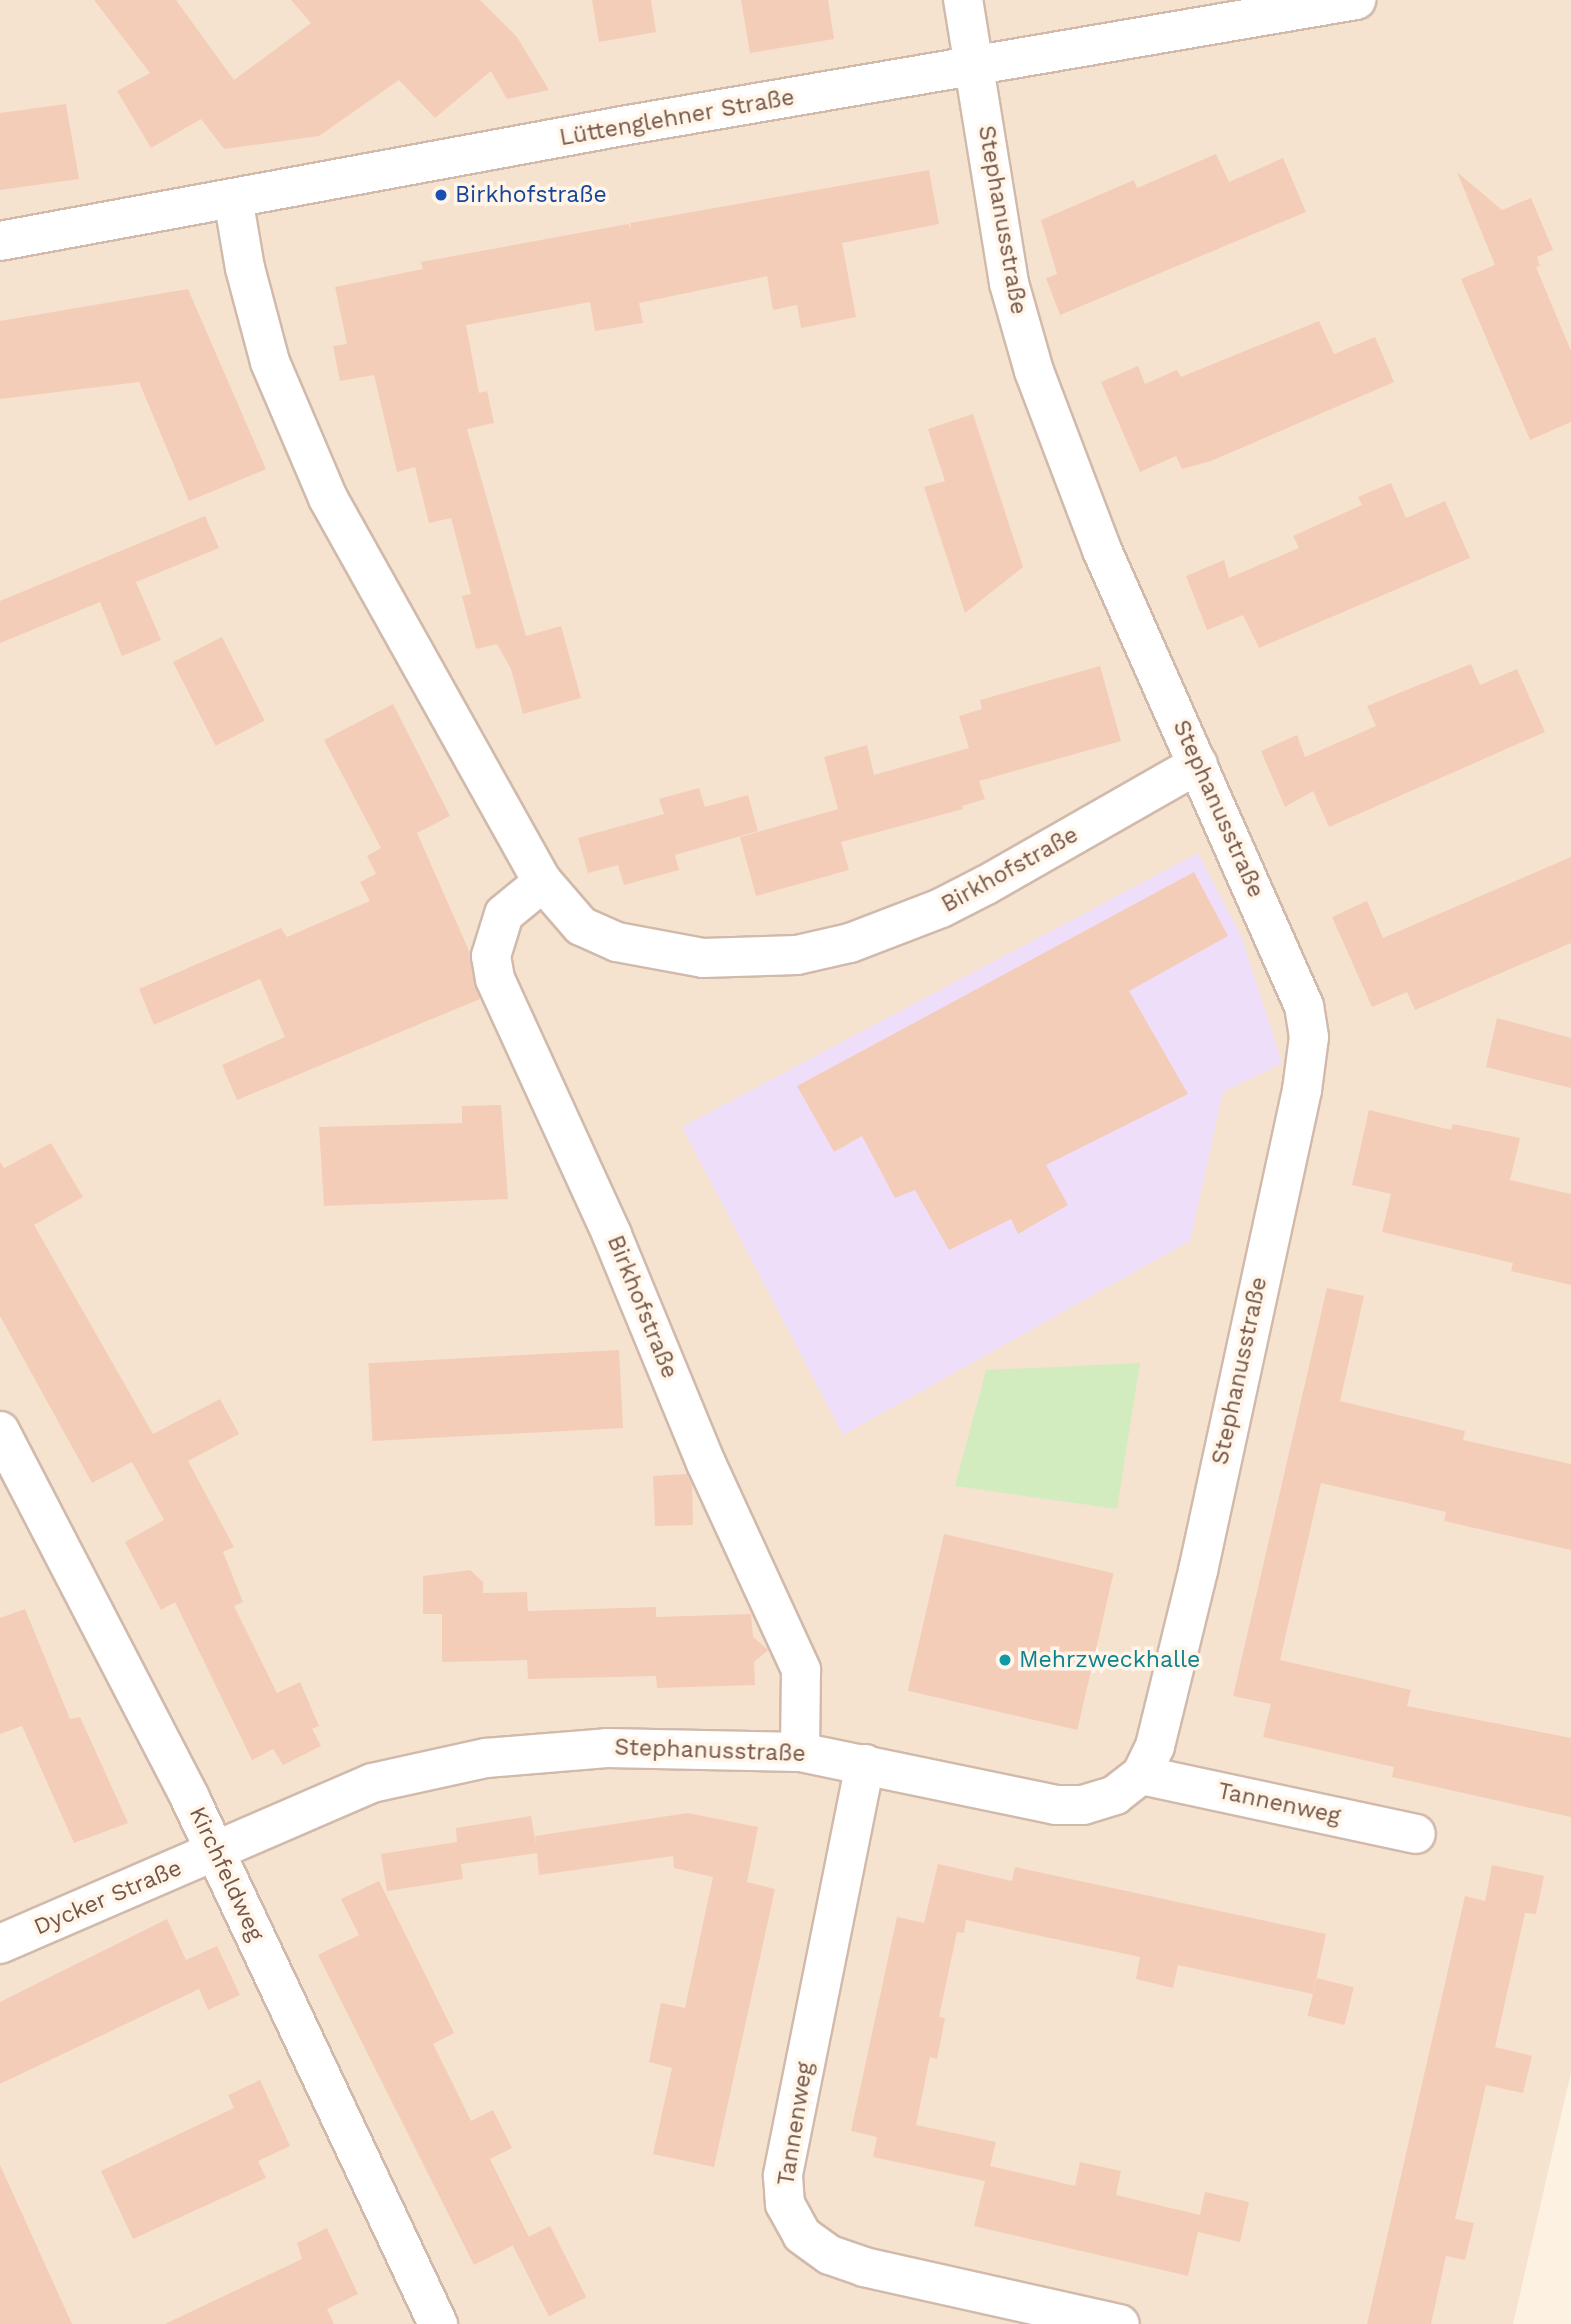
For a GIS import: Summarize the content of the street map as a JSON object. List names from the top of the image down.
{
  "streets": {
    "street": [
      "Lüttenglehner Straße",
      "Stephanusstraße",
      "Birkhofstraße",
      "Tannenweg",
      "Kirchfeldweg",
      "Dycker Straße"
    ]
  },
  "crossings": [
    ["Lüttenglehner Straße", "Stephanusstraße"],
    ["Lüttenglehner Straße", "Birkhofstraße"],
    ["Stephanusstraße", "Birkhofstraße"],
    ["Stephanusstraße", "Tannenweg"],
    ["Stephanusstraße", "Kirchfeldweg"],
    ["Stephanusstraße", "Dycker Straße"],
    ["Kirchfeldweg", "Dycker Straße"]
  ],
  "places": ["Birkhofstraße", "Mehrzweckhalle"]
}
